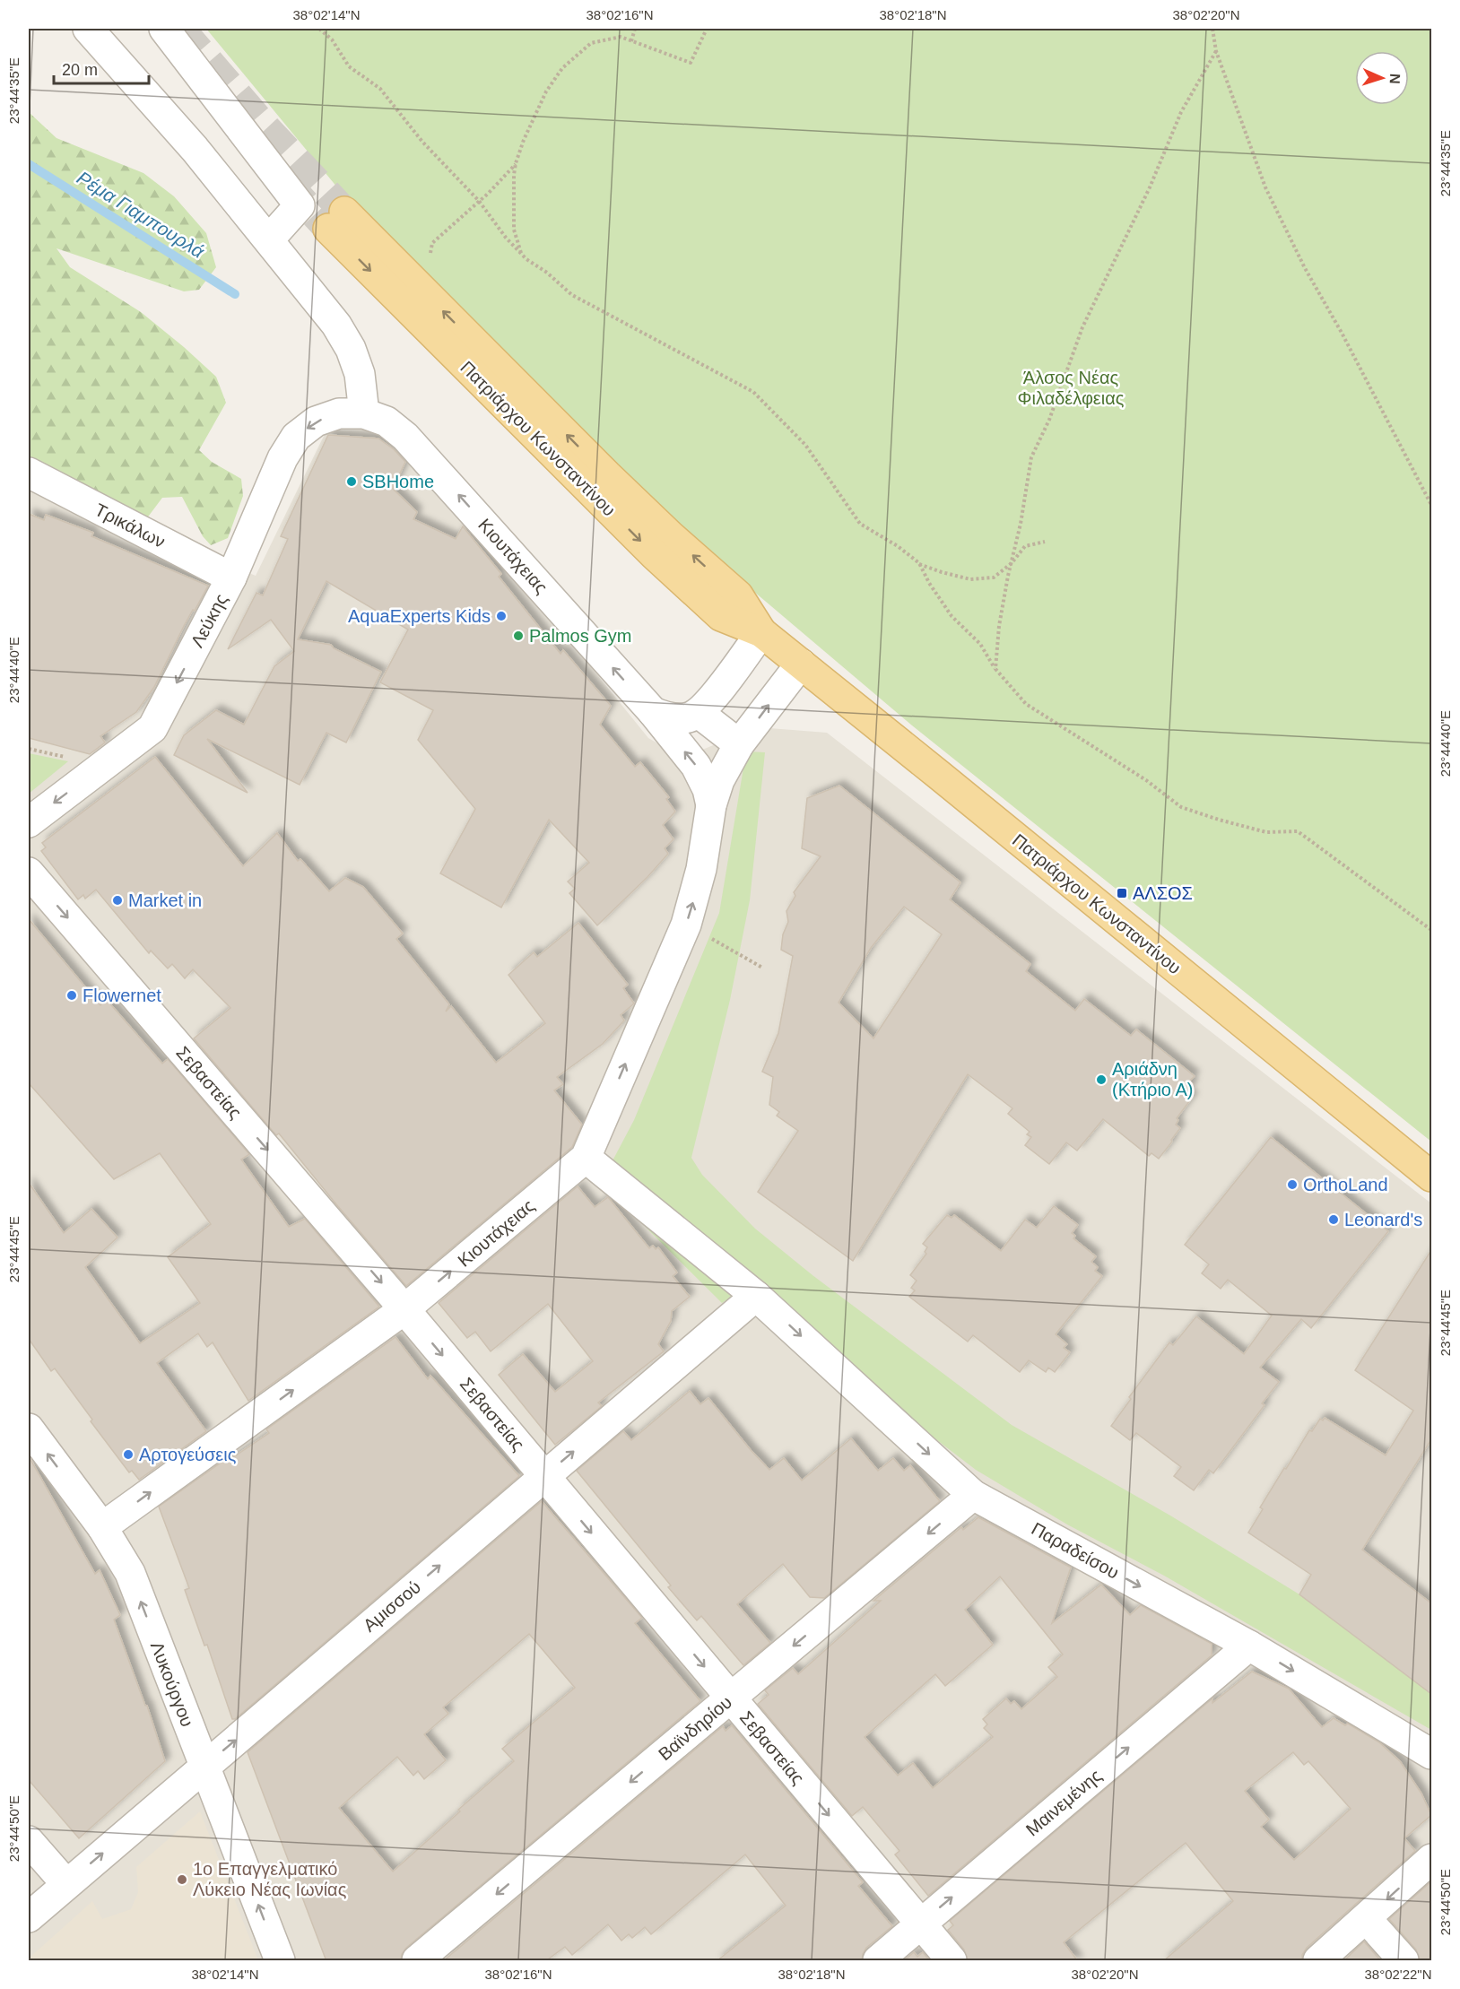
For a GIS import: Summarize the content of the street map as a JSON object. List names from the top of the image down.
{
  "streets": {
    "main road": ["Πατριάρχου Κωνσταντίνου"],
    "street": [
      "Τρικάλων",
      "Κιουτάχειας",
      "Λεύκης",
      "Σεβαστείας",
      "Παραδείσου",
      "Αμισσού",
      "Λυκούργου",
      "Βαϊνδηρίου",
      "Μαινεμένης"
    ]
  },
  "crossings": [
    ["Πατριάρχου Κωνσταντίνου", "Κιουτάχειας"],
    ["Τρικάλων", "Λεύκης"],
    ["Κιουτάχειας", "Λεύκης"],
    ["Κιουτάχειας", "Σεβαστείας"],
    ["Κιουτάχειας", "Παραδείσου"],
    ["Κιουτάχειας", "Λυκούργου"],
    ["Σεβαστείας", "Αμισσού"],
    ["Σεβαστείας", "Βαϊνδηρίου"],
    ["Σεβαστείας", "Μαινεμένης"],
    ["Παραδείσου", "Αμισσού"],
    ["Παραδείσου", "Βαϊνδηρίου"],
    ["Παραδείσου", "Μαινεμένης"],
    ["Αμισσού", "Λυκούργου"]
  ],
  "one_way": [
    "Λεύκης",
    "Σεβαστείας",
    "Παραδείσου",
    "Αμισσού",
    "Λυκούργου",
    "Βαϊνδηρίου",
    "Μαινεμένης"
  ],
  "water": ["Ρέμα Γιαμπουρλά"],
  "parks": ["Άλσος Νέας Φιλαδέλφειας"],
  "places": {
    "other": [
      "SBHome",
      "AquaExperts Kids",
      "Palmos Gym",
      "Market in",
      "Flowernet",
      "Αριάδνη (Κτήριο Α)",
      "OrthoLand",
      "Leonard's",
      "Αρτογεύσεις",
      "1ο Επαγγελματικό Λύκειο Νέας Ιωνίας"
    ],
    "transit": ["ΑΛΣΟΣ"]
  },
  "scale_bar": "20 m",
  "north": "right",
  "coordinates": [
    "38°02'14\"N",
    "38°02'16\"N",
    "38°02'18\"N",
    "38°02'20\"N",
    "23°44'35\"E",
    "23°44'40\"E",
    "23°44'45\"E",
    "23°44'50\"E",
    "38°02'22\"N"
  ]
}
